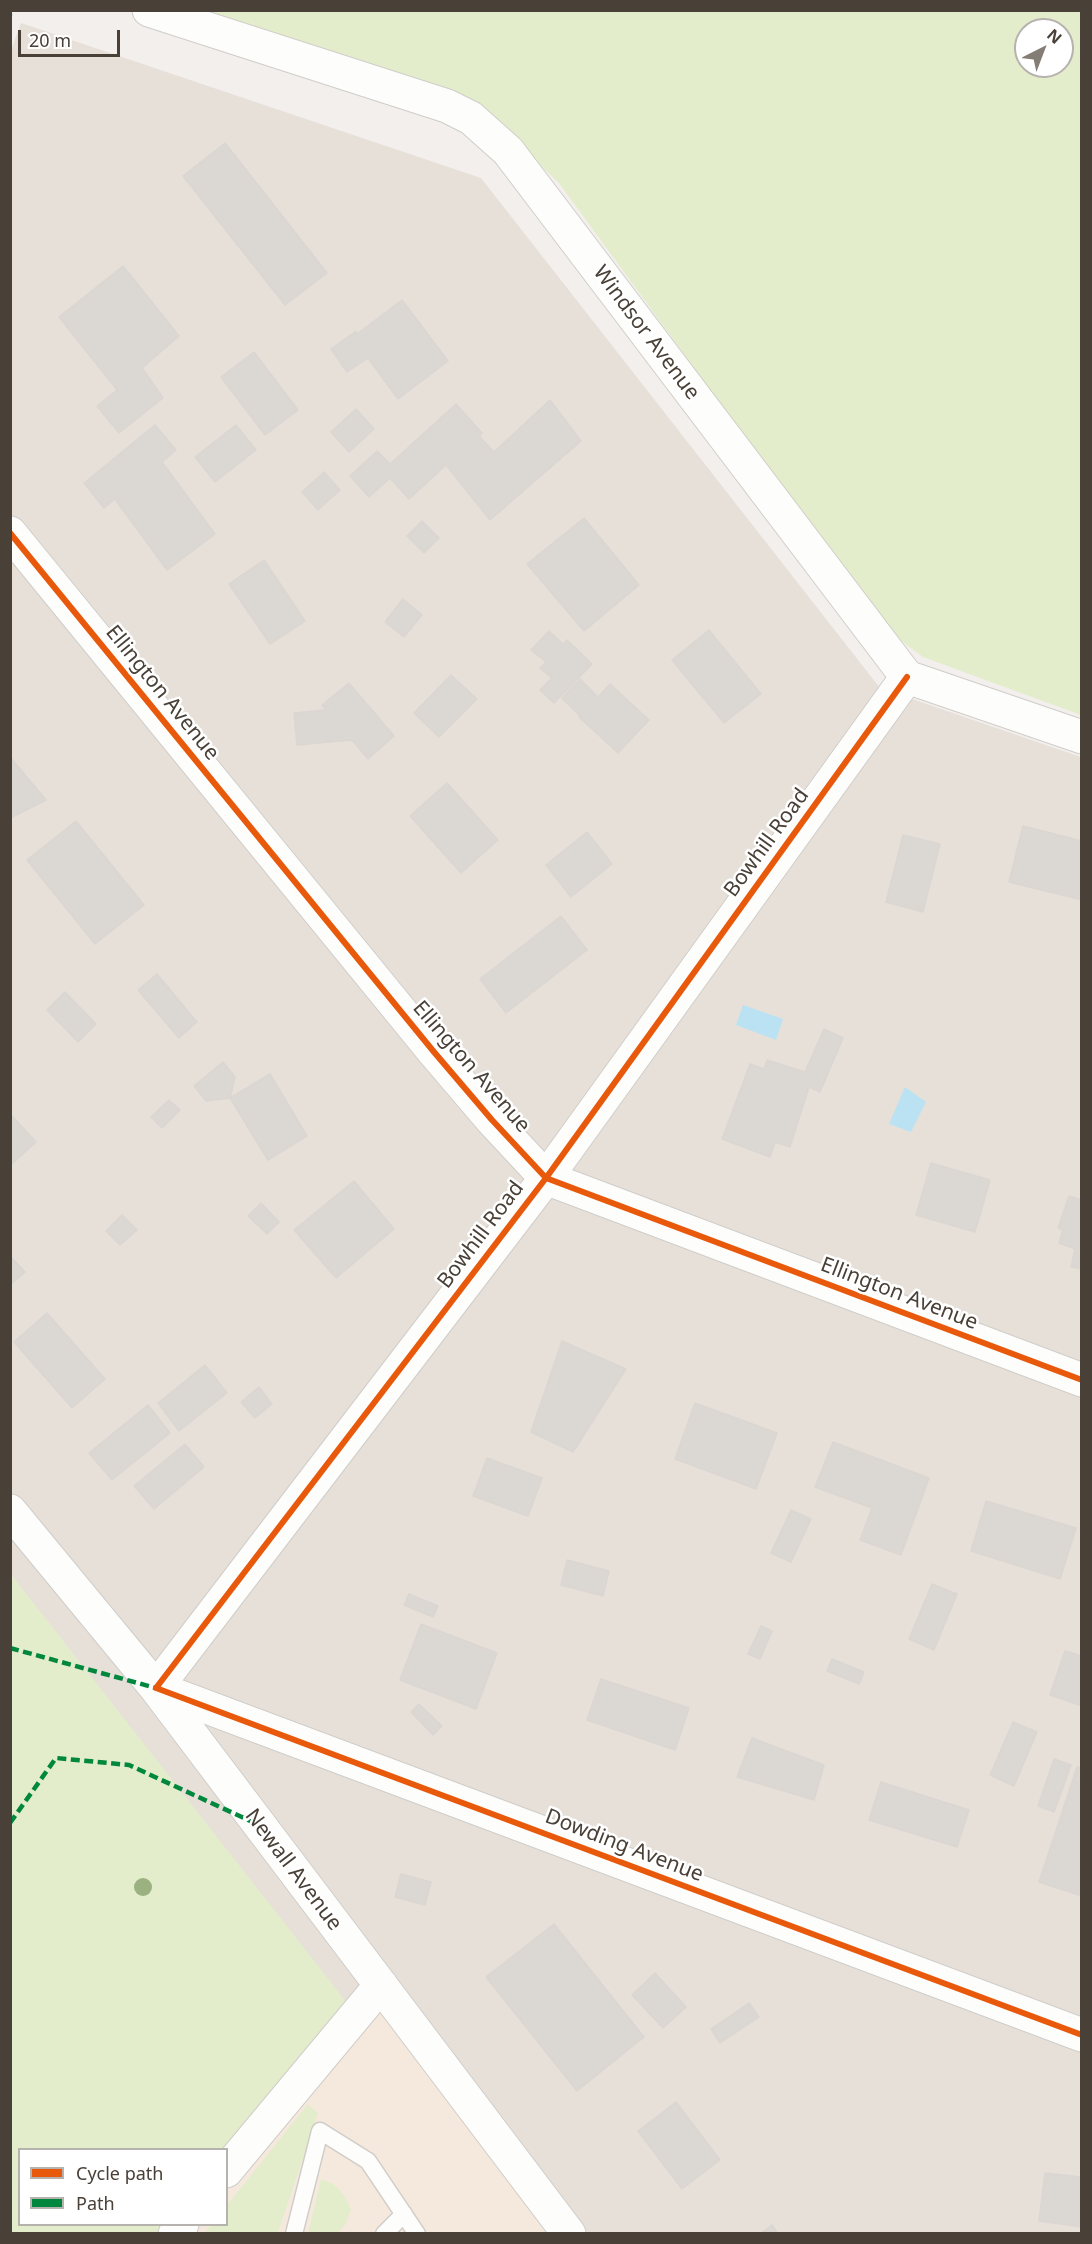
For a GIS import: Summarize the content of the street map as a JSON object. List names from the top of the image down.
{
  "streets": {
    "street": [
      "Windsor Avenue",
      "Ellington Avenue",
      "Bowhill Road",
      "Dowding Avenue",
      "Newall Avenue"
    ]
  },
  "crossings": [
    ["Windsor Avenue", "Bowhill Road"],
    ["Ellington Avenue", "Bowhill Road"],
    ["Bowhill Road", "Dowding Avenue"],
    ["Bowhill Road", "Newall Avenue"],
    ["Dowding Avenue", "Newall Avenue"]
  ],
  "legend": ["Cycle path", "Path"],
  "scale_bar": "20 m",
  "north": "top right"
}
